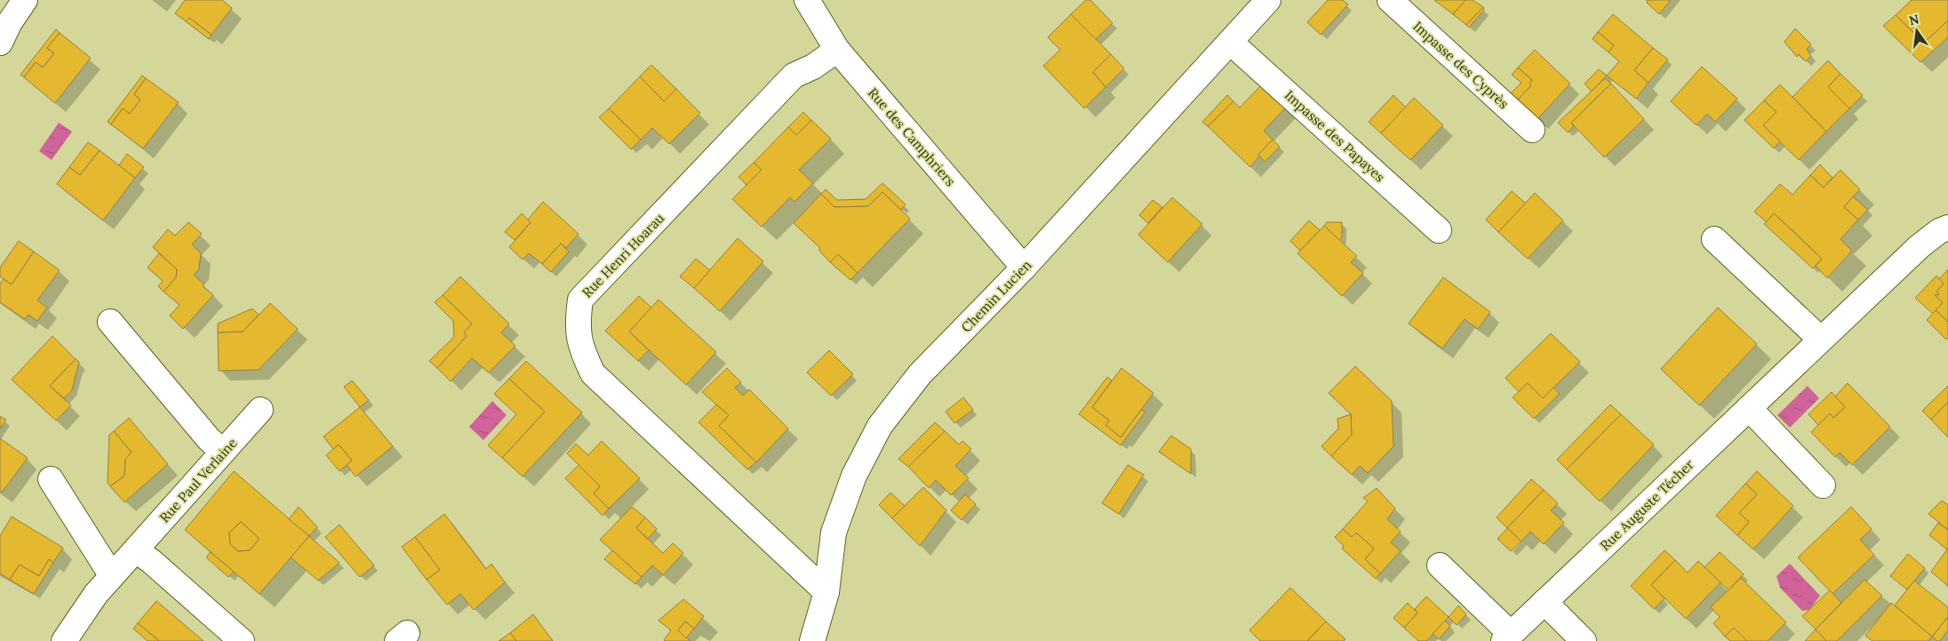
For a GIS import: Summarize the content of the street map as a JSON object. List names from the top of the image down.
{
  "streets": {
    "street": [
      "Impasse des Cyprès",
      "Impasse des Papayes",
      "Rue des Camphriers",
      "Rue Henri Hoarau",
      "Chemin Lucien",
      "Rue Paul Verlaine",
      "Rue Auguste Técher"
    ]
  },
  "crossings": [
    ["Impasse des Papayes", "Chemin Lucien"],
    ["Rue des Camphriers", "Rue Henri Hoarau"],
    ["Rue des Camphriers", "Chemin Lucien"],
    ["Rue Henri Hoarau", "Chemin Lucien"]
  ],
  "north": "top"
}
